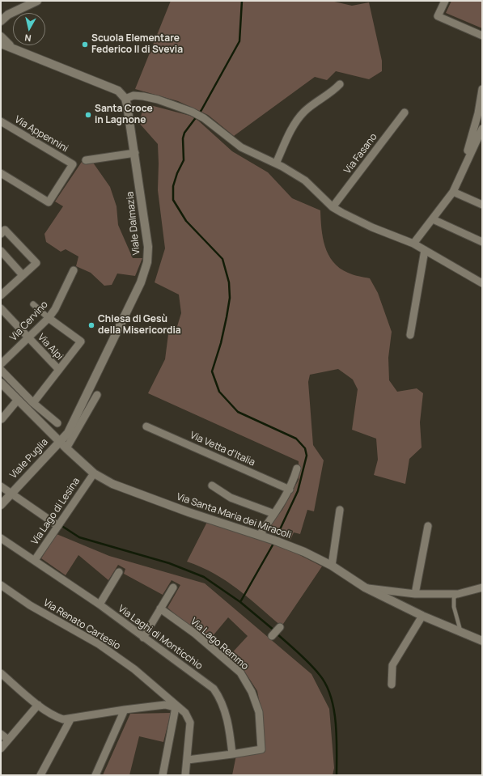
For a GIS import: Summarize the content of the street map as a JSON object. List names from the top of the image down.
{
  "streets": {
    "main road": ["Viale Dalmazia", "Viale Puglia", "Via Santa Maria dei Miracoli"],
    "street": [
      "Via Appennini",
      "Via Fasano",
      "Via Cervino",
      "Via Alpi",
      "Via Vetta d'Italia",
      "Via Lago di Lesina",
      "Via Renato Cartesio",
      "Via Laghi di Monticchio",
      "Via Lago Remmo"
    ]
  },
  "crossings": [
    ["Viale Dalmazia", "Viale Puglia"],
    ["Viale Dalmazia", "Via Santa Maria dei Miracoli"],
    ["Via Cervino", "Via Alpi"],
    ["Viale Puglia", "Via Santa Maria dei Miracoli"],
    ["Via Lago di Lesina", "Via Santa Maria dei Miracoli"],
    ["Via Lago di Lesina", "Via Laghi di Monticchio"],
    ["Via Laghi di Monticchio", "Via Lago Remmo"]
  ],
  "places": ["Scuola Elementare Federico II di Svevia", "Santa Croce in Lagnone", "Chiesa di Gesù della Misericordia"],
  "north": "bottom"
}
